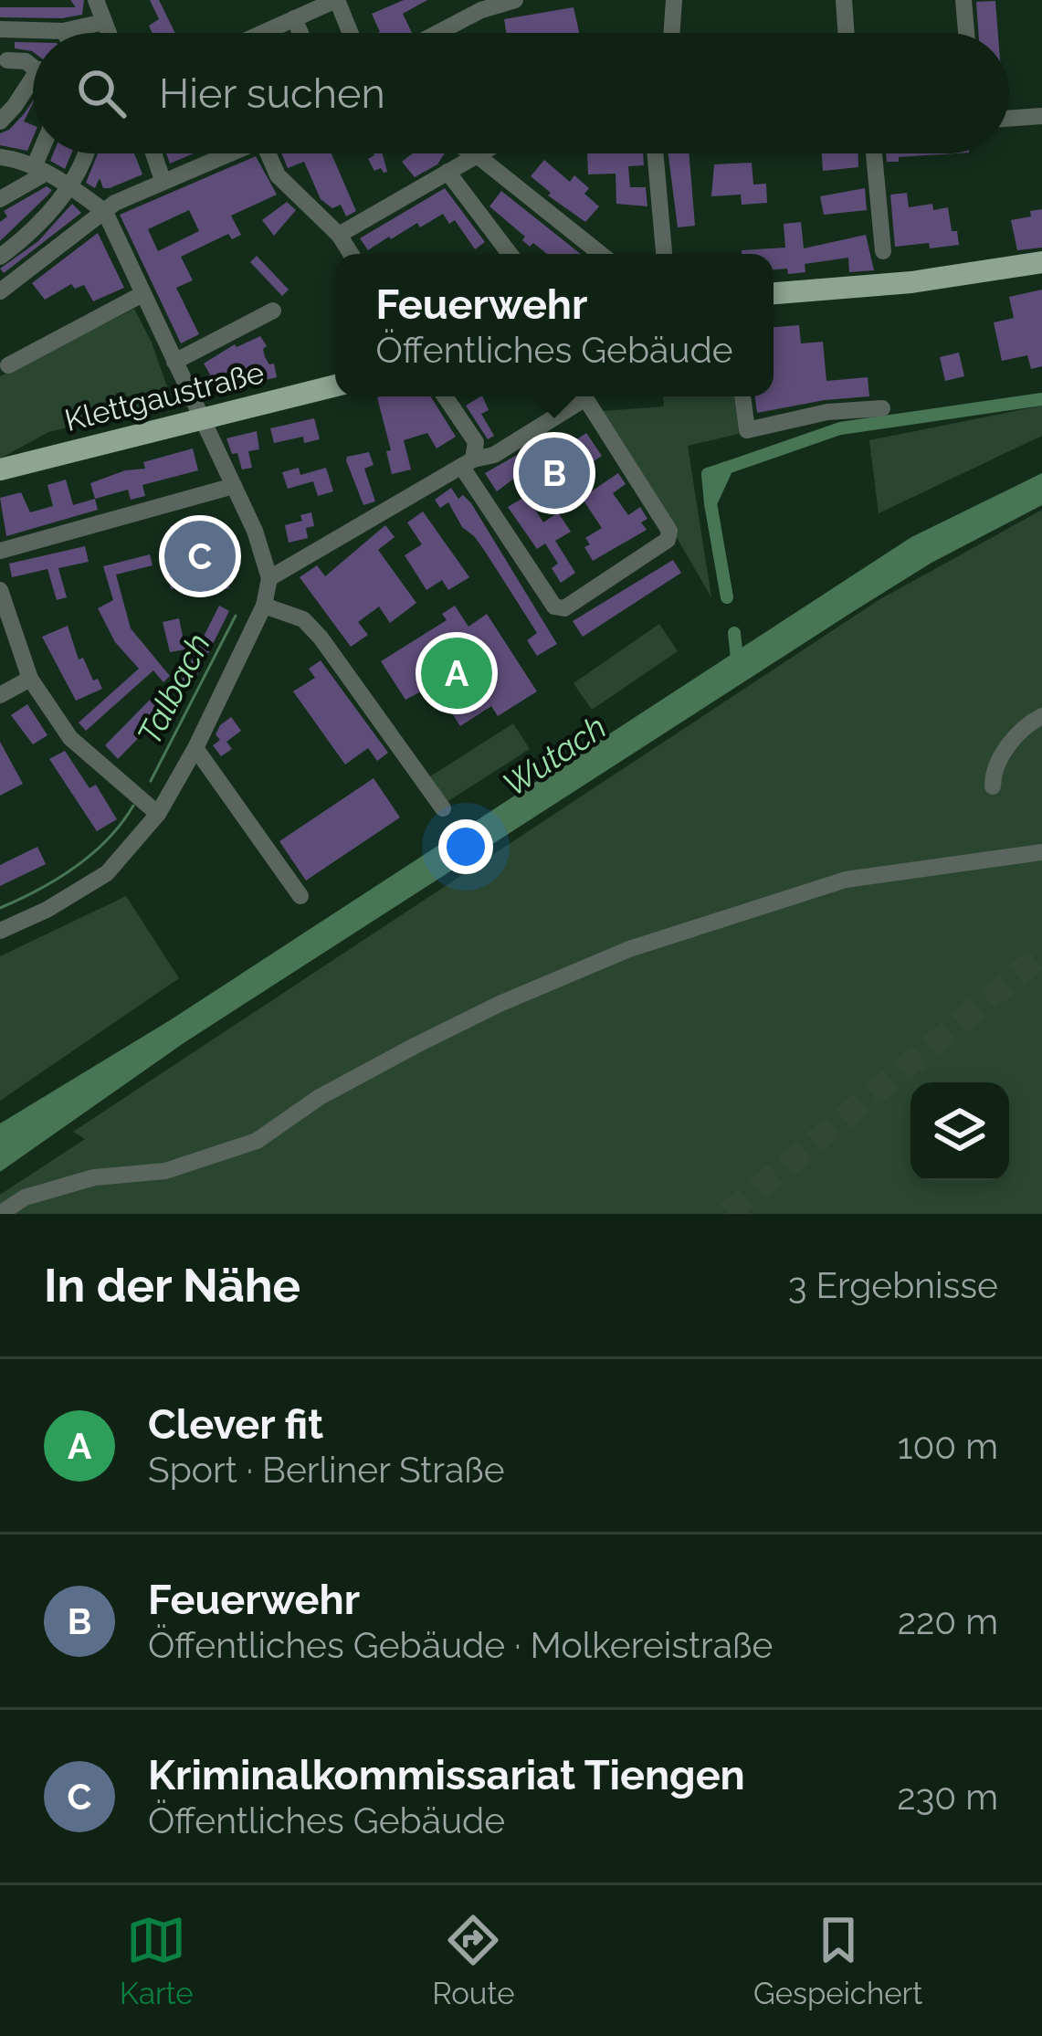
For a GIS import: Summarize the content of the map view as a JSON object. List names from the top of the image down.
{
  "streets": {
    "main road": ["Klettgaustraße"]
  },
  "water": ["Talbach", "Wutach"],
  "page": {
    "search": "Hier suchen",
    "popup": ["Feuerwehr", "Öffentliches Gebäude"],
    "pins": ["B", "C", "A"],
    "heading": ["In der Nähe", "3 Ergebnisse"],
    "list": [
      {
        "mark": "A",
        "name": "Clever fit",
        "note": "Sport · Berliner Straße",
        "value": "100 m"
      },
      {
        "mark": "B",
        "name": "Feuerwehr",
        "note": "Öffentliches Gebäude · Molkereistraße",
        "value": "220 m"
      },
      {
        "mark": "C",
        "name": "Kriminalkommissariat Tiengen",
        "note": "Öffentliches Gebäude",
        "value": "230 m"
      }
    ],
    "nav": ["Karte", "Route", "Gespeichert"]
  }
}
